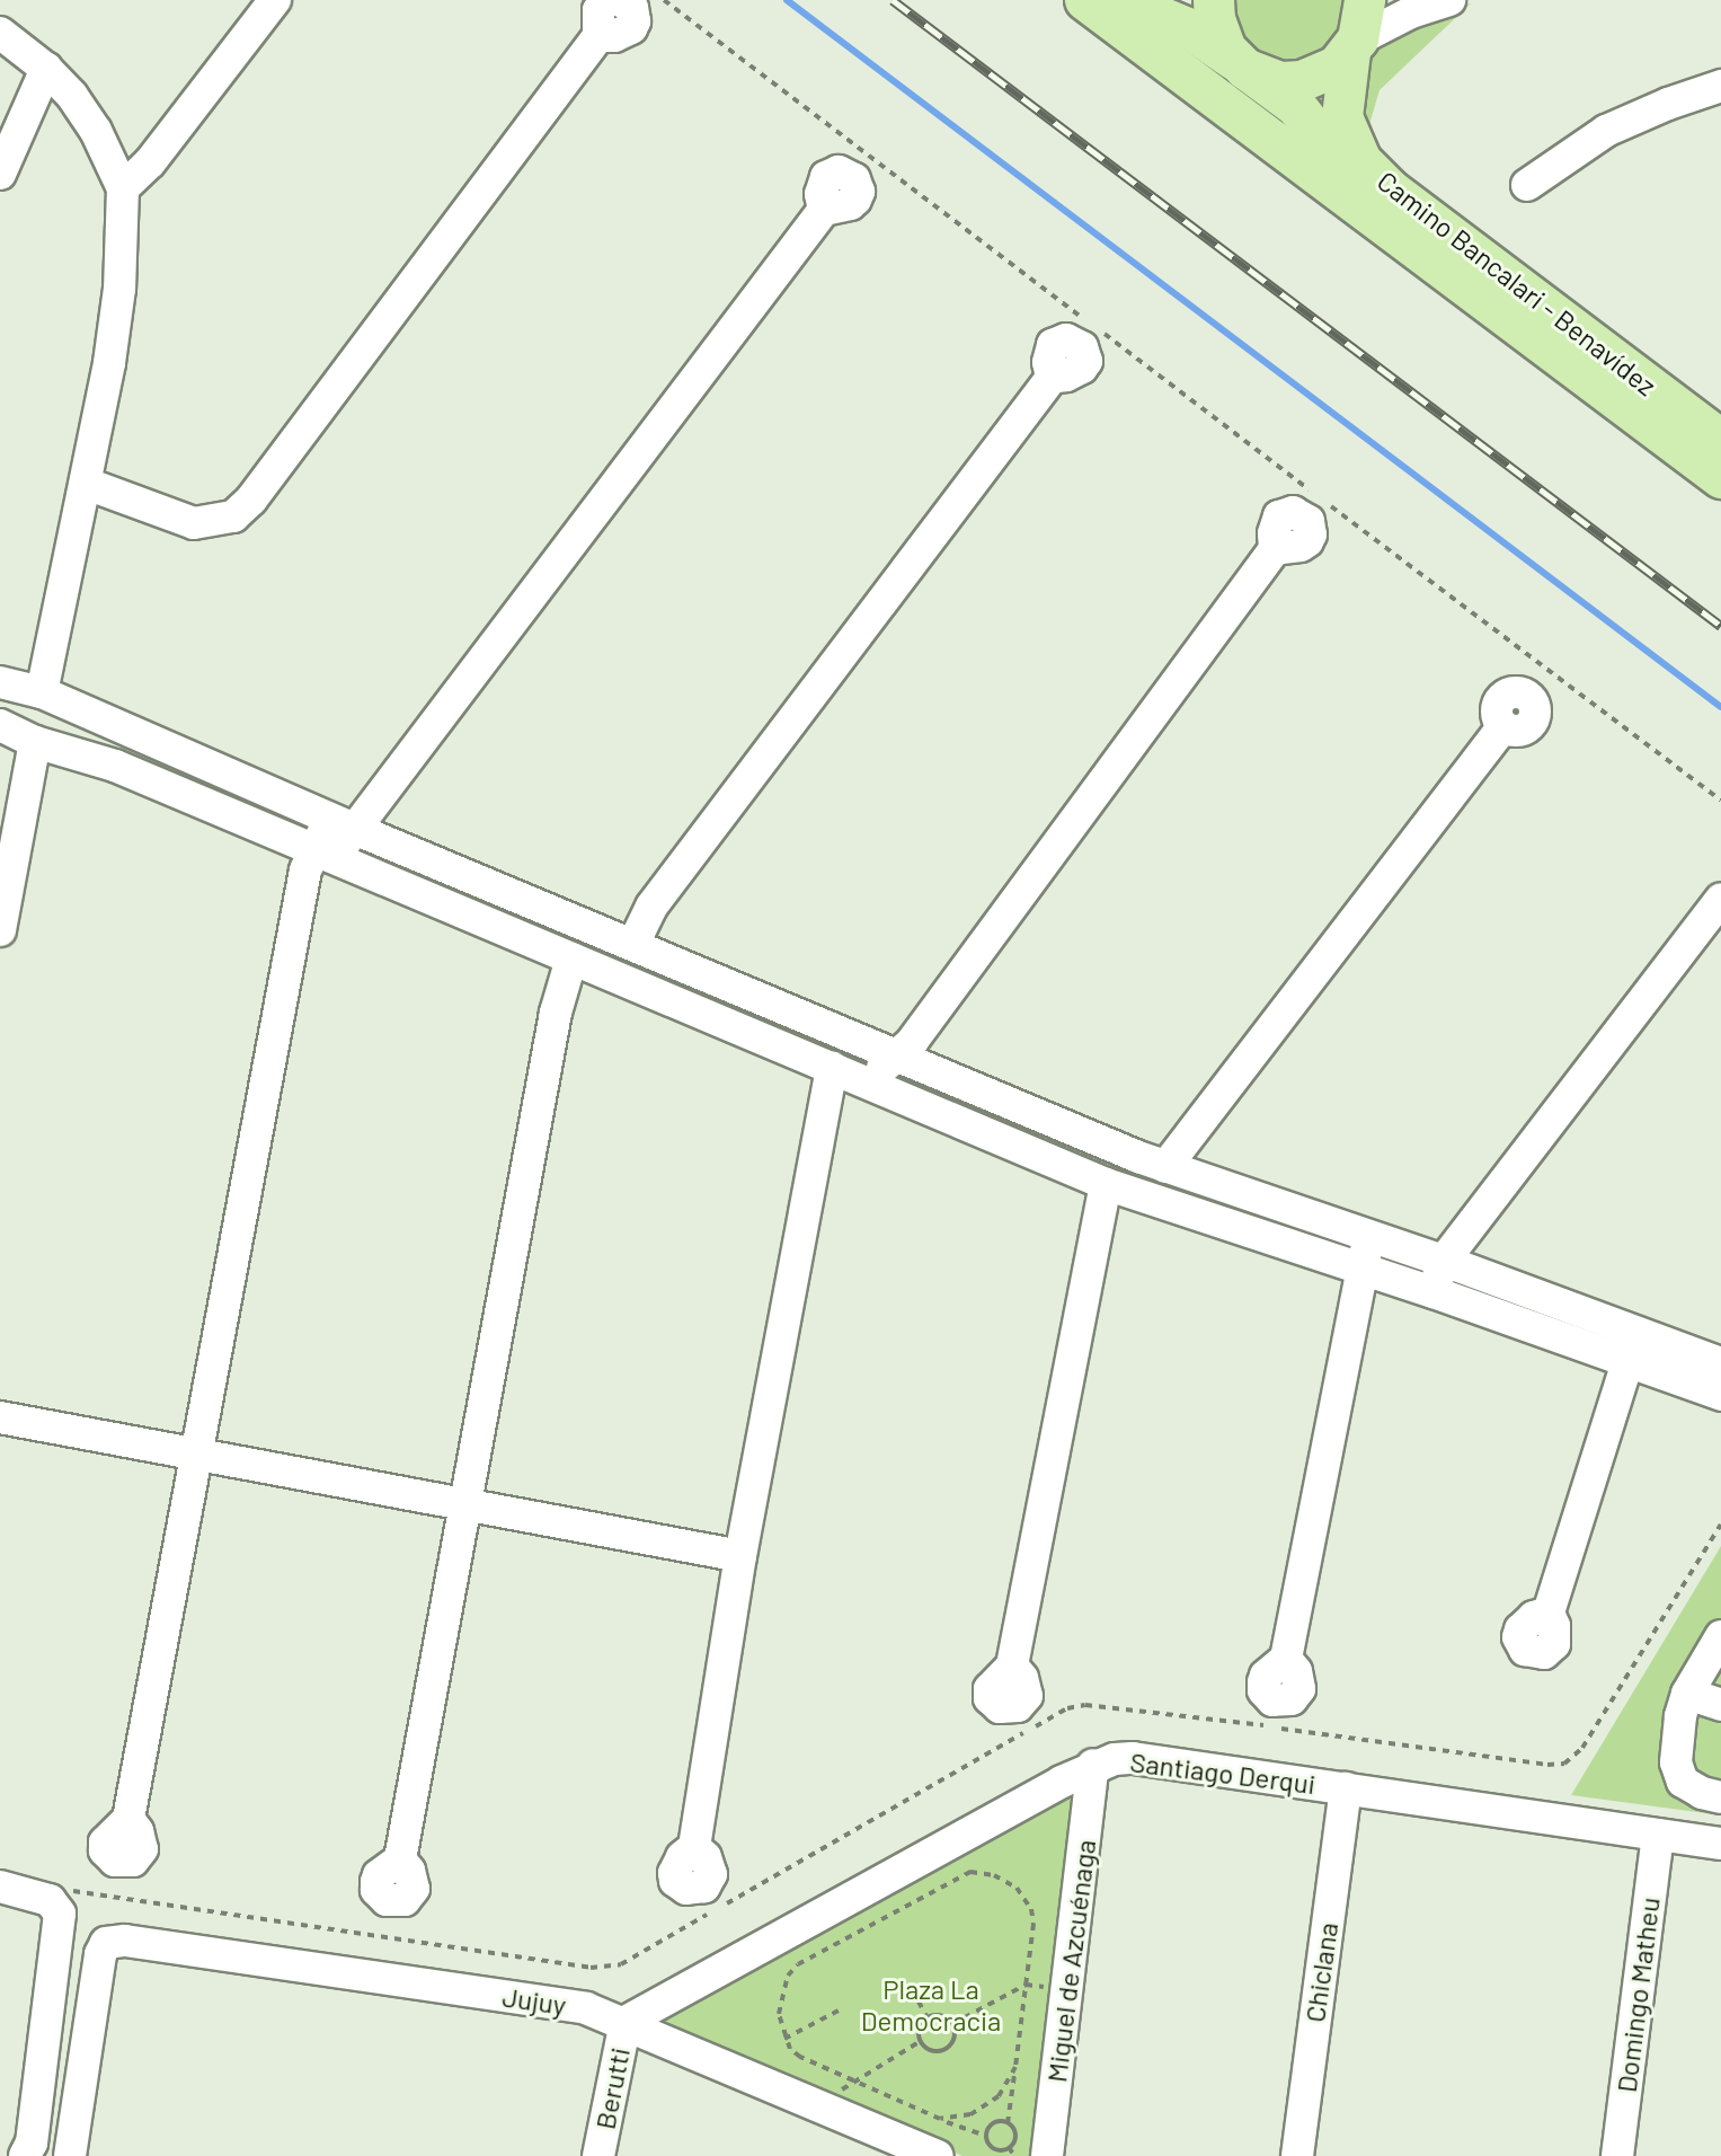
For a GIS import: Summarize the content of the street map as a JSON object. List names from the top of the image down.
{
  "streets": {
    "main road": ["Camino Bancalari - Benavídez"],
    "street": [
      "Santiago Derqui",
      "Miguel de Azcuénaga",
      "Chiclana",
      "Domingo Matheu",
      "Jujuy",
      "Berutti"
    ]
  },
  "crossings": [
    ["Santiago Derqui", "Miguel de Azcuénaga"],
    ["Santiago Derqui", "Chiclana"],
    ["Santiago Derqui", "Domingo Matheu"],
    ["Santiago Derqui", "Jujuy"],
    ["Santiago Derqui", "Berutti"],
    ["Jujuy", "Berutti"]
  ],
  "parks": ["Plaza La Democracia"]
}
